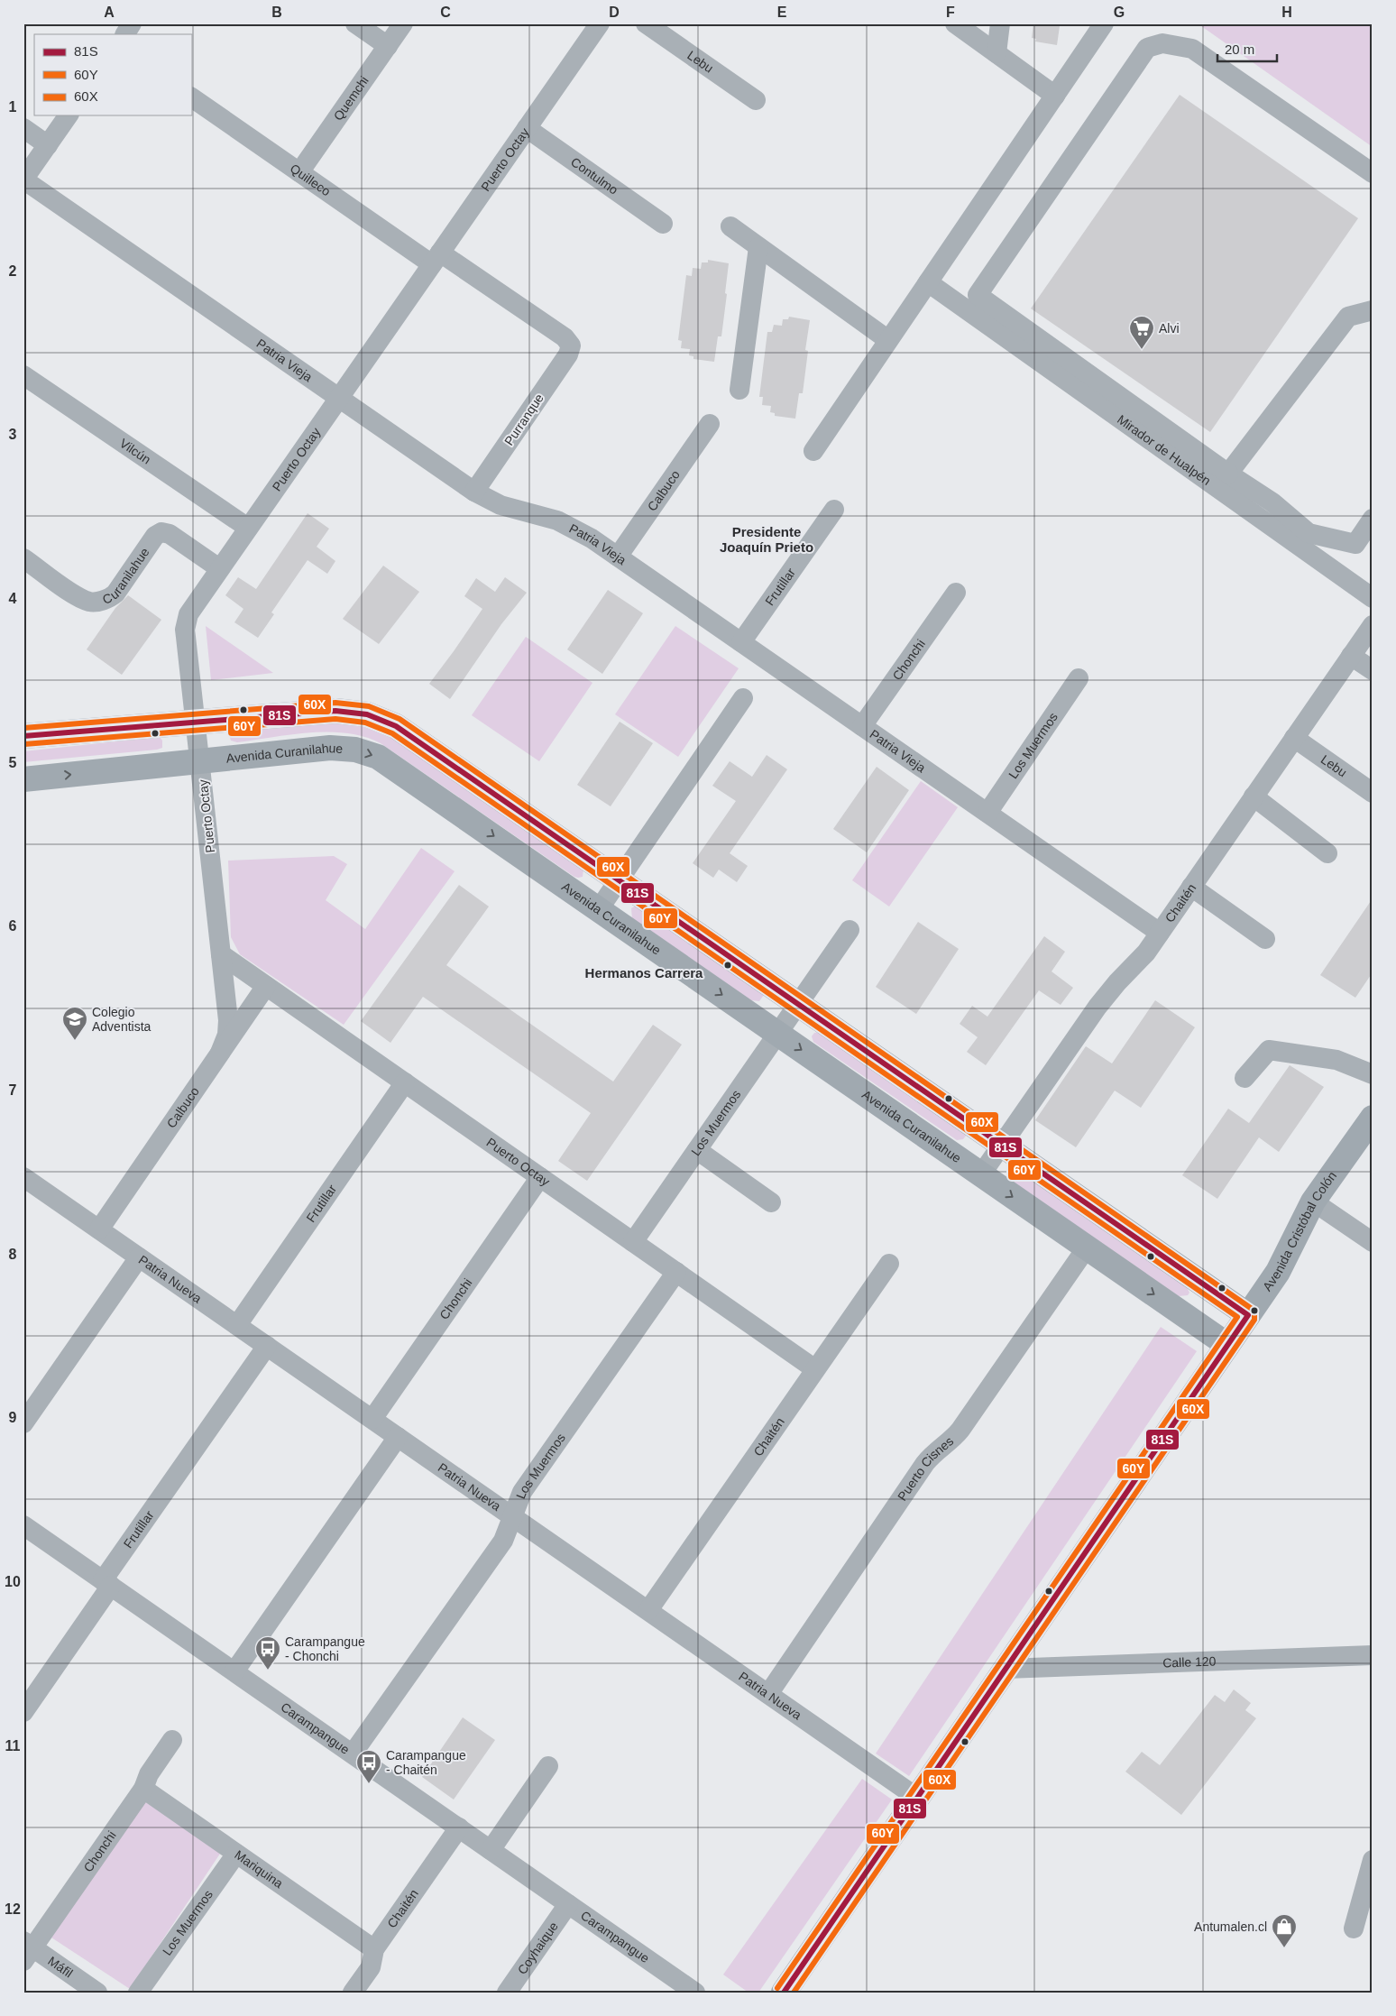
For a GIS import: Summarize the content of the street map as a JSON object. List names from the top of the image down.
{
  "streets": {
    "main road": ["Avenida Curanilahue", "Avenida Cristóbal Colón"],
    "street": [
      "Lebu",
      "Quemchi",
      "Puerto Octay",
      "Contulmo",
      "Quilleco",
      "Patria Vieja",
      "Purranque",
      "Mirador de Hualpén",
      "Vilcún",
      "Calbuco",
      "Curanilahue",
      "Frutillar",
      "Chonchi",
      "Los Muermos",
      "Chaitén",
      "Patria Nueva",
      "Puerto Cisnes",
      "Calle 120",
      "Carampangue",
      "Mariquina",
      "Coyhaique",
      "Máfil"
    ]
  },
  "crossings": [
    ["Lebu", "Chaitén"],
    ["Quemchi", "Quilleco"],
    ["Puerto Octay", "Contulmo"],
    ["Puerto Octay", "Quilleco"],
    ["Puerto Octay", "Patria Vieja"],
    ["Puerto Octay", "Vilcún"],
    ["Puerto Octay", "Calbuco"],
    ["Puerto Octay", "Curanilahue"],
    ["Puerto Octay", "Frutillar"],
    ["Puerto Octay", "Chonchi"],
    ["Puerto Octay", "Los Muermos"],
    ["Puerto Octay", "Avenida Curanilahue"],
    ["Puerto Octay", "Chaitén"],
    ["Quilleco", "Purranque"],
    ["Patria Vieja", "Purranque"],
    ["Patria Vieja", "Calbuco"],
    ["Patria Vieja", "Frutillar"],
    ["Patria Vieja", "Chonchi"],
    ["Patria Vieja", "Los Muermos"],
    ["Patria Vieja", "Chaitén"],
    ["Calbuco", "Patria Nueva"],
    ["Frutillar", "Patria Nueva"],
    ["Frutillar", "Carampangue"],
    ["Chonchi", "Patria Nueva"],
    ["Chonchi", "Mariquina"],
    ["Chonchi", "Máfil"],
    ["Los Muermos", "Avenida Curanilahue"],
    ["Los Muermos", "Patria Nueva"],
    ["Los Muermos", "Carampangue"],
    ["Los Muermos", "Mariquina"],
    ["Avenida Curanilahue", "Chaitén"],
    ["Avenida Curanilahue", "Avenida Cristóbal Colón"],
    ["Avenida Curanilahue", "Puerto Cisnes"],
    ["Chaitén", "Patria Nueva"],
    ["Chaitén", "Carampangue"],
    ["Chaitén", "Mariquina"],
    ["Avenida Cristóbal Colón", "Patria Nueva"],
    ["Avenida Cristóbal Colón", "Calle 120"],
    ["Patria Nueva", "Puerto Cisnes"],
    ["Carampangue", "Coyhaique"]
  ],
  "districts": ["Presidente Joaquín Prieto", "Hermanos Carrera"],
  "places": {
    "supermarket": ["Alvi"],
    "school or university": ["Colegio Adventista"],
    "bus stop": ["Carampangue - Chonchi", "Carampangue - Chaitén"],
    "shop": ["Antumalen.cl"]
  },
  "lines": ["transit line 60X", "transit line 81S", "transit line 60Y"],
  "legend": ["81S", "60Y", "60X"],
  "scale_bar": "20 m",
  "grid": {
    "columns": [
      "A",
      "B",
      "C",
      "D",
      "E",
      "F",
      "G",
      "H"
    ],
    "rows": [
      "1",
      "2",
      "3",
      "4",
      "5",
      "6",
      "7",
      "8",
      "9",
      "10",
      "11",
      "12"
    ]
  }
}
